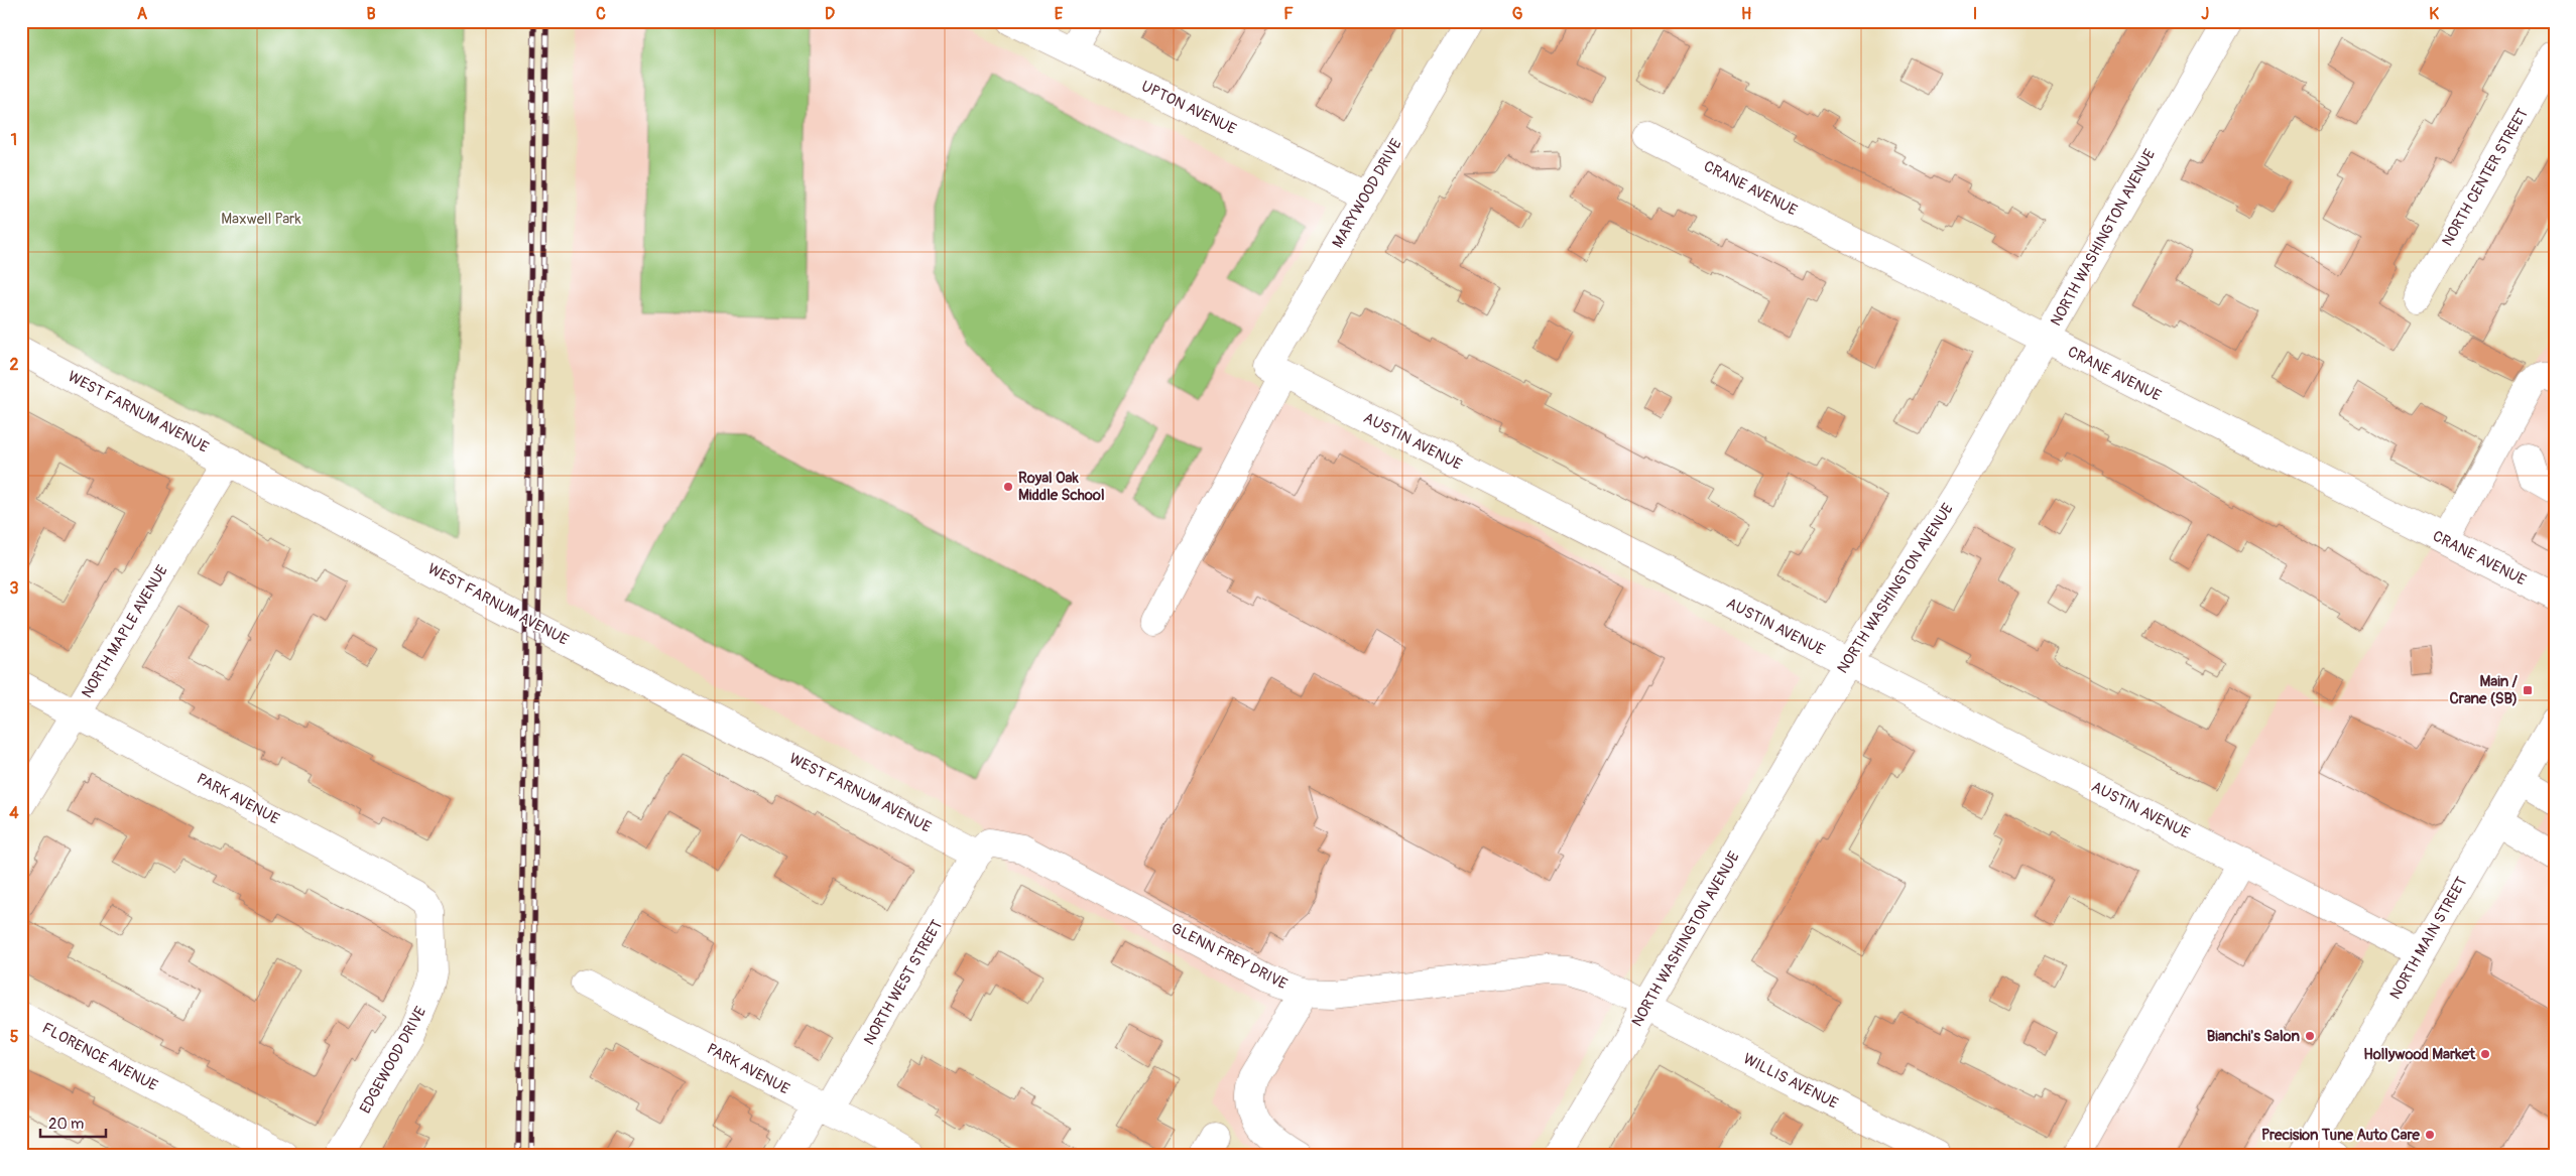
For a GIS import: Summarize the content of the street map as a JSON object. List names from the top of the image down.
{
  "streets": {
    "street": [
      "UPTON AVENUE",
      "NORTH CENTER STREET",
      "CRANE AVENUE",
      "MARYWOOD DRIVE",
      "NORTH WASHINGTON AVENUE",
      "WEST FARNUM AVENUE",
      "AUSTIN AVENUE",
      "NORTH MAPLE AVENUE",
      "PARK AVENUE",
      "NORTH MAIN STREET",
      "GLENN FREY DRIVE",
      "NORTH WEST STREET",
      "FLORENCE AVENUE",
      "EDGEWOOD DRIVE",
      "WILLIS AVENUE"
    ]
  },
  "crossings": [
    ["UPTON AVENUE", "MARYWOOD DRIVE"],
    ["CRANE AVENUE", "NORTH WASHINGTON AVENUE"],
    ["MARYWOOD DRIVE", "AUSTIN AVENUE"],
    ["NORTH WASHINGTON AVENUE", "AUSTIN AVENUE"],
    ["NORTH WASHINGTON AVENUE", "GLENN FREY DRIVE"],
    ["NORTH WASHINGTON AVENUE", "WILLIS AVENUE"],
    ["WEST FARNUM AVENUE", "NORTH MAPLE AVENUE"],
    ["WEST FARNUM AVENUE", "GLENN FREY DRIVE"],
    ["WEST FARNUM AVENUE", "NORTH WEST STREET"],
    ["AUSTIN AVENUE", "NORTH MAIN STREET"],
    ["NORTH MAPLE AVENUE", "PARK AVENUE"],
    ["PARK AVENUE", "NORTH WEST STREET"],
    ["PARK AVENUE", "EDGEWOOD DRIVE"],
    ["GLENN FREY DRIVE", "NORTH WEST STREET"],
    ["GLENN FREY DRIVE", "WILLIS AVENUE"]
  ],
  "parks": ["Maxwell Park"],
  "places": {
    "other": [
      "Royal Oak Middle School",
      "Bianchi's Salon",
      "Hollywood Market",
      "Precision Tune Auto Care"
    ],
    "transit": ["Main / Crane (SB)"]
  },
  "scale_bar": "20 m",
  "grid": {
    "columns": [
      "A",
      "B",
      "C",
      "D",
      "E",
      "F",
      "G",
      "H",
      "I",
      "J",
      "K"
    ],
    "rows": [
      "1",
      "2",
      "3",
      "4",
      "5"
    ]
  }
}
